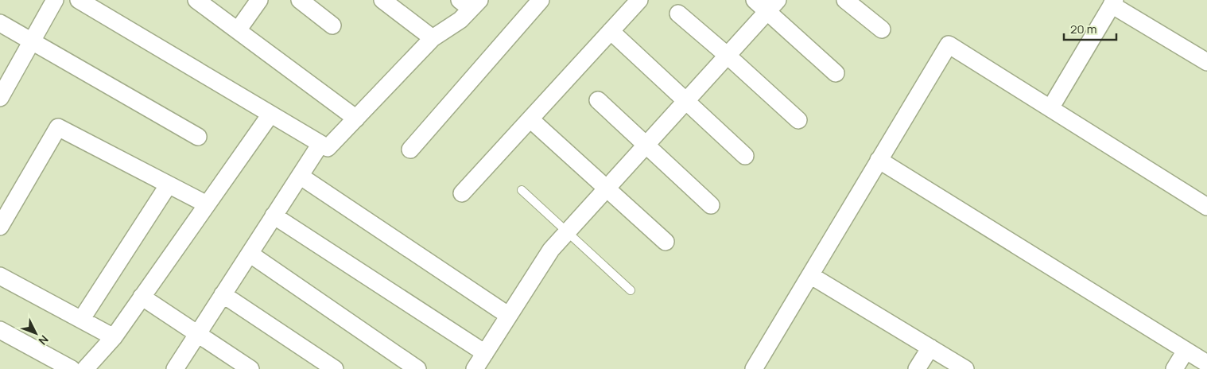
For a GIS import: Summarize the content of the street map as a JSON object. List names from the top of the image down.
{
  "scale_bar": "20 m",
  "north": "bottom right"
}
